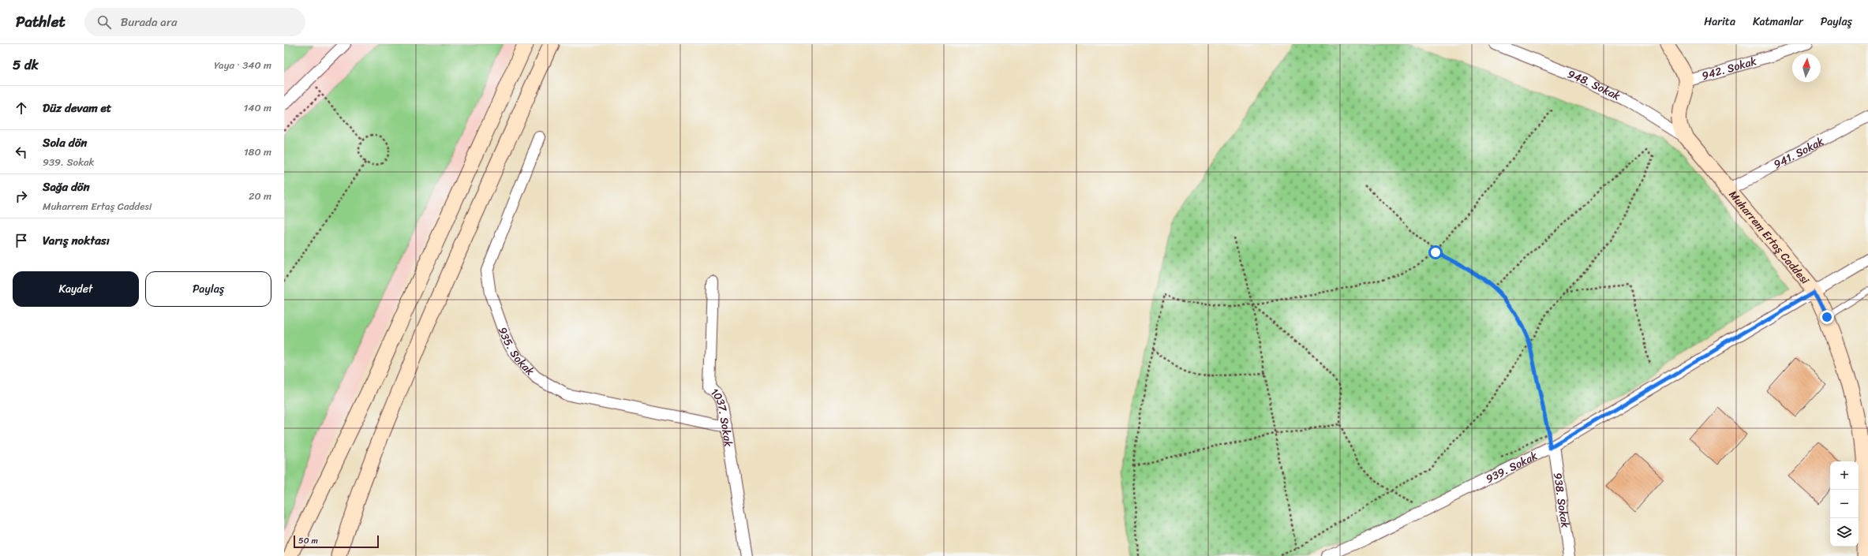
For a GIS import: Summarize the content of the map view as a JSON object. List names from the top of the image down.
{
  "streets": {
    "street": [
      "942. Sokak",
      "948. Sokak",
      "941. Sokak",
      "Muharrem Ertaş Caddesi",
      "935. Sokak",
      "1037. Sokak",
      "939. Sokak",
      "938. Sokak"
    ]
  },
  "crossings": [
    ["942. Sokak", "Muharrem Ertaş Caddesi"],
    ["948. Sokak", "Muharrem Ertaş Caddesi"],
    ["941. Sokak", "Muharrem Ertaş Caddesi"],
    ["Muharrem Ertaş Caddesi", "939. Sokak"],
    ["935. Sokak", "1037. Sokak"],
    ["939. Sokak", "938. Sokak"]
  ],
  "scale_bar": "50 m",
  "north": "top",
  "page": {
    "header": "Pathlet",
    "search": "Burada ara",
    "nav": ["Harita", "Katmanlar", "Paylaş"],
    "heading": ["5 dk", "Yaya · 340 m"],
    "list": [
      ["Düz devam et", "140 m"],
      ["Sola dön", "939. Sokak", "180 m"],
      ["Sağa dön", "Muharrem Ertaş Caddesi", "20 m"],
      "Varış noktası"
    ],
    "buttons": ["Kaydet", "Paylaş"],
    "map_buttons": ["+", "−"],
    "scale": "50 m"
  }
}
